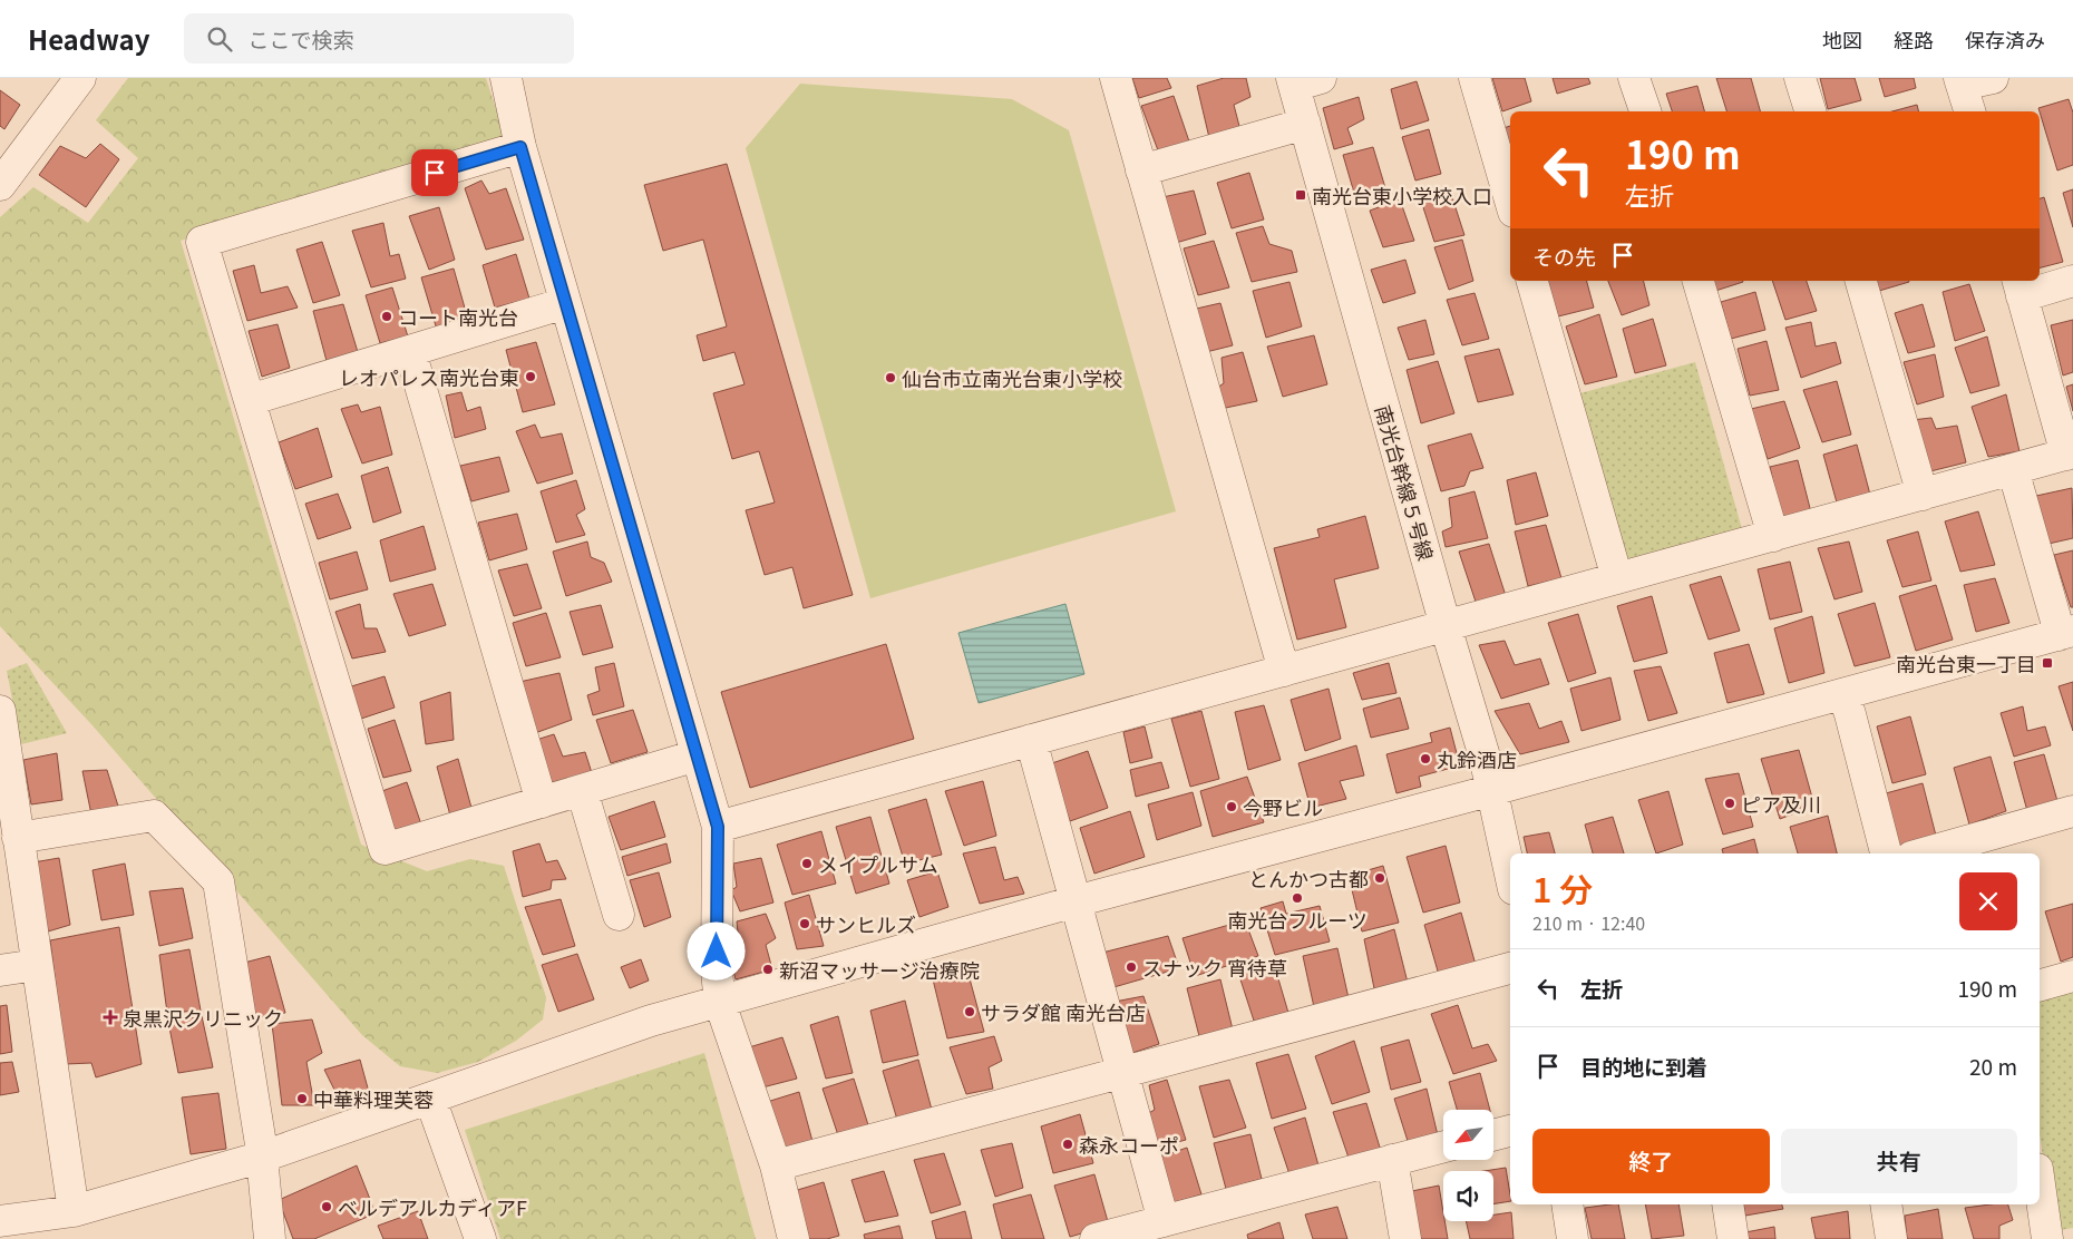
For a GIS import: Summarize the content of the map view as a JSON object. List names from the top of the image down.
{
  "streets": {
    "street": ["南光台幹線５号線"]
  },
  "places": {
    "transit": ["南光台東小学校入口", "南光台東一丁目"],
    "other": [
      "コート南光台",
      "レオパレス南光台東",
      "仙台市立南光台東小学校",
      "丸鈴酒店",
      "ピア及川",
      "今野ビル",
      "メイプルサム",
      "とんかつ古都",
      "南光台フルーツ",
      "サンヒルズ",
      "スナック 宵待草",
      "新沼マッサージ治療院",
      "サラダ館 南光台店",
      "中華料理芙蓉",
      "森永コーポ",
      "ベルデアルカディアF"
    ],
    "health": ["泉黒沢クリニック"]
  },
  "north": "bottom left",
  "page": {
    "header": "Headway",
    "search": "ここで検索",
    "nav": ["地図", "経路", "保存済み"],
    "turn": ["190 m", "左折"],
    "then": "その先",
    "heading": ["1 分", "210 m · 12:40"],
    "list": [
      {
        "name": "左折",
        "value": "190 m"
      },
      {
        "name": "目的地に到着",
        "value": "20 m"
      }
    ],
    "buttons": ["終了", "共有"]
  }
}
